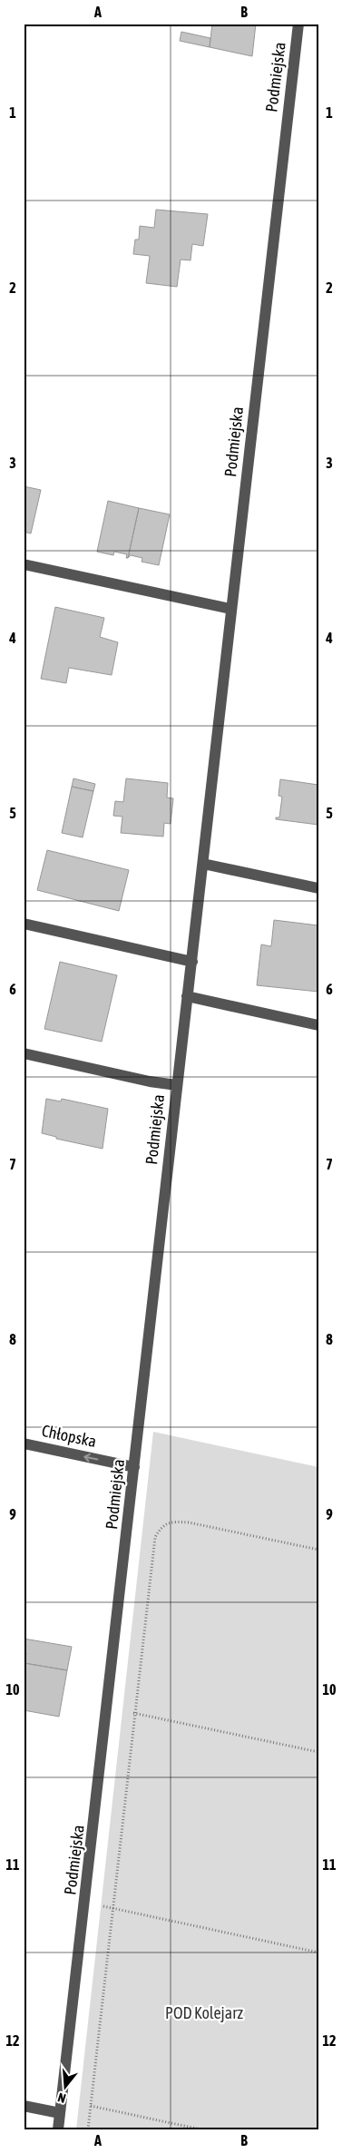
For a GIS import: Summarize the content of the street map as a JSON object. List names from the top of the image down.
{
  "streets": {
    "street": ["Podmiejska", "Chłopska"]
  },
  "crossings": [
    ["Podmiejska", "Chłopska"]
  ],
  "one_way": ["Chłopska"],
  "parks": ["POD Kolejarz"],
  "north": "bottom",
  "grid": {
    "columns": ["A", "B"],
    "rows": [
      "1",
      "2",
      "3",
      "4",
      "5",
      "6",
      "7",
      "8",
      "9",
      "10",
      "11",
      "12"
    ]
  }
}
